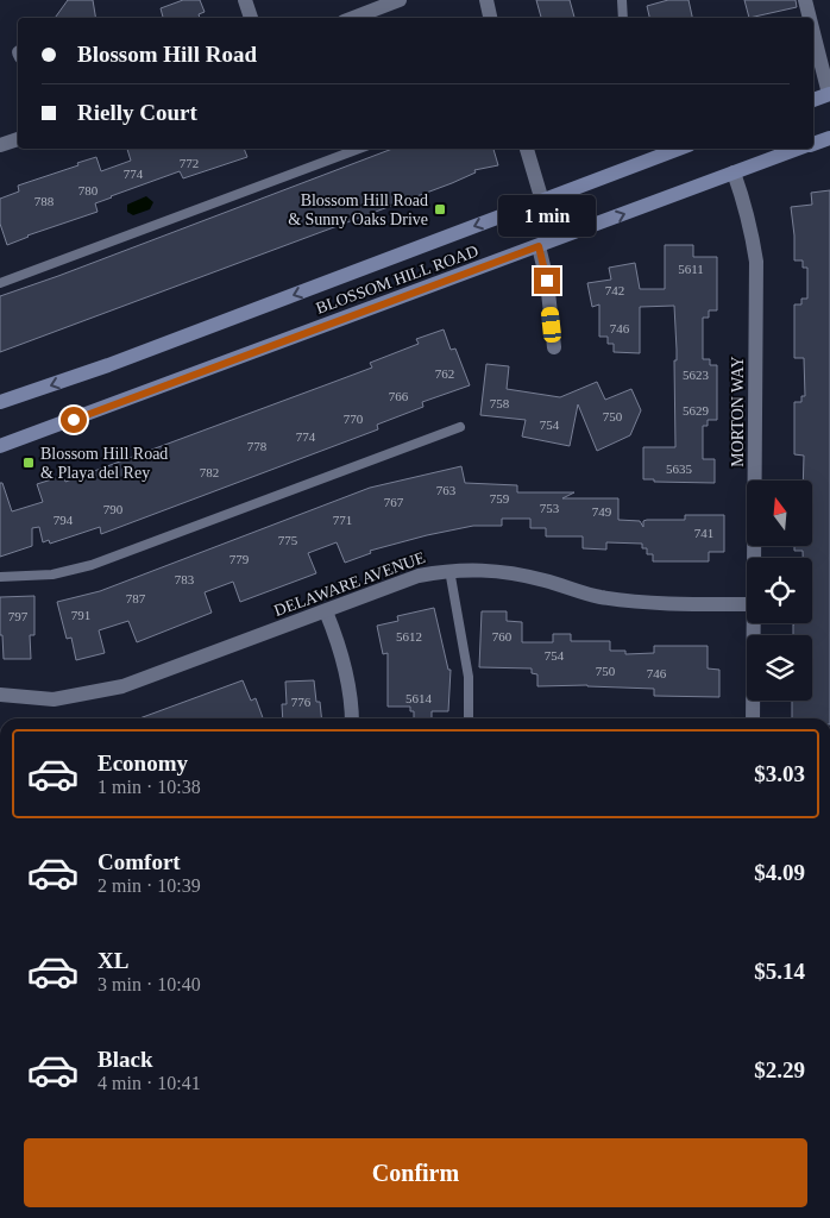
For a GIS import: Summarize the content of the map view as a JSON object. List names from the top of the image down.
{
  "streets": {
    "main road": ["BLOSSOM HILL ROAD"],
    "street": ["MORTON WAY", "DELAWARE AVENUE"]
  },
  "crossings": [
    ["BLOSSOM HILL ROAD", "MORTON WAY"]
  ],
  "places": {
    "transit": ["Blossom Hill Road & Sunny Oaks Drive", "Blossom Hill Road & Playa del Rey"]
  },
  "house_numbers": [
    "772",
    "774",
    "780",
    "788",
    "5611",
    "742",
    "746",
    "762",
    "5623",
    "766",
    "758",
    "5629",
    "750",
    "770",
    "754",
    "774",
    "778",
    "5635",
    "782",
    "763",
    "759",
    "767",
    "753",
    "790",
    "749",
    "794",
    "771",
    "741",
    "775",
    "779",
    "783",
    "787",
    "791",
    "797",
    "5612",
    "760",
    "754",
    "750",
    "746",
    "5614",
    "776"
  ],
  "north": "top",
  "page": {
    "banner": ["Blossom Hill Road", "Rielly Court"],
    "bubble": "1 min",
    "list": [
      {
        "name": "Economy",
        "note": "1 min · 10:38",
        "value": "$3.03"
      },
      {
        "name": "Comfort",
        "note": "2 min · 10:39",
        "value": "$4.09"
      },
      {
        "name": "XL",
        "note": "3 min · 10:40",
        "value": "$5.14"
      },
      {
        "name": "Black",
        "note": "4 min · 10:41",
        "value": "$2.29"
      }
    ],
    "buttons": "Confirm"
  }
}
